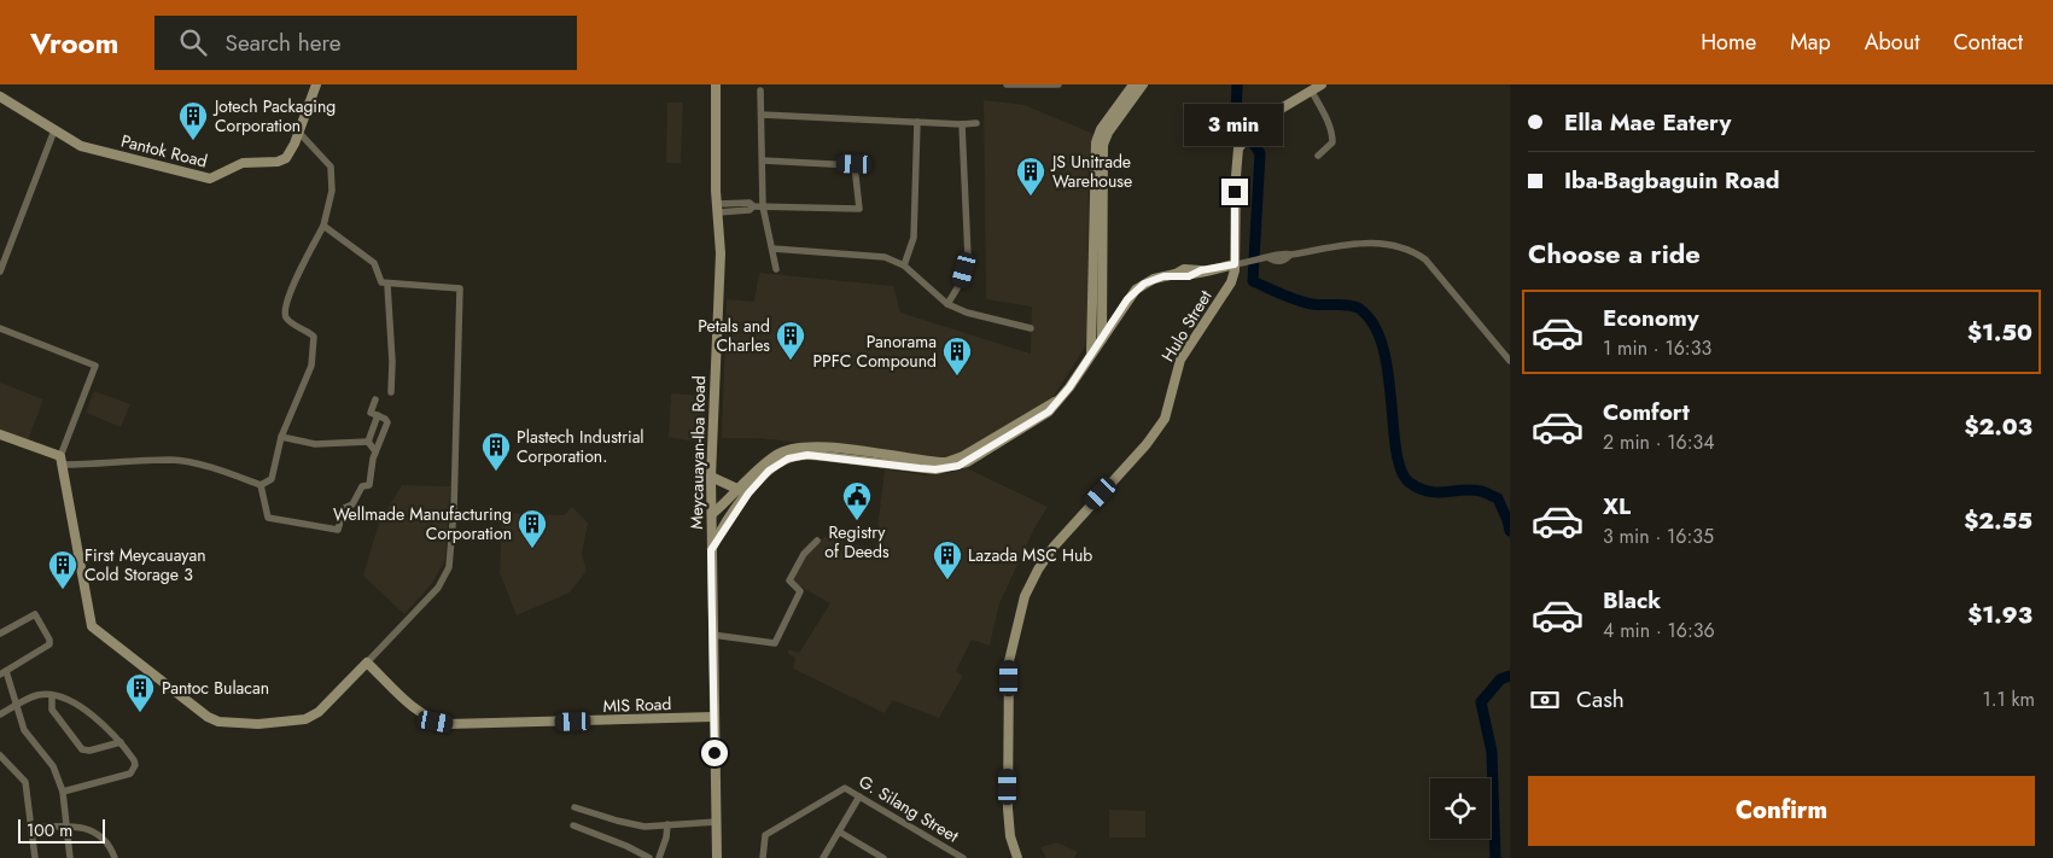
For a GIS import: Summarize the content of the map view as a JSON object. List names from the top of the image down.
{
  "streets": {
    "street": [
      "Pantok Road",
      "Hulo Street",
      "Meycauayan-Iba Road",
      "MIS Road",
      "G. Silang Street"
    ]
  },
  "crossings": [
    ["Meycauayan-Iba Road", "MIS Road"]
  ],
  "places": {
    "building": [
      "Jotech Packaging Corporation",
      "JS Unitrade Warehouse",
      "Petals and Charles",
      "Panorama PPFC Compound",
      "Plastech Industrial Corporation.",
      "Wellmade Manufacturing Corporation",
      "Lazada MSC Hub",
      "First Meycauayan Cold Storage 3",
      "Pantoc Bulacan"
    ],
    "public building": ["Registry of Deeds"]
  },
  "scale_bar": "100 m",
  "page": {
    "header": "Vroom",
    "search": "Search here",
    "nav": [
      "Home",
      "Map",
      "About",
      "Contact"
    ],
    "banner": ["Ella Mae Eatery", "Iba-Bagbaguin Road"],
    "bubble": "3 min",
    "heading": "Choose a ride",
    "list": [
      {
        "name": "Economy",
        "note": "1 min · 16:33",
        "value": "$1.50"
      },
      {
        "name": "Comfort",
        "note": "2 min · 16:34",
        "value": "$2.03"
      },
      {
        "name": "XL",
        "note": "3 min · 16:35",
        "value": "$2.55"
      },
      {
        "name": "Black",
        "note": "4 min · 16:36",
        "value": "$1.93"
      }
    ],
    "pay": ["Cash", "1.1 km"],
    "buttons": "Confirm",
    "scale": "100 m"
  }
}
